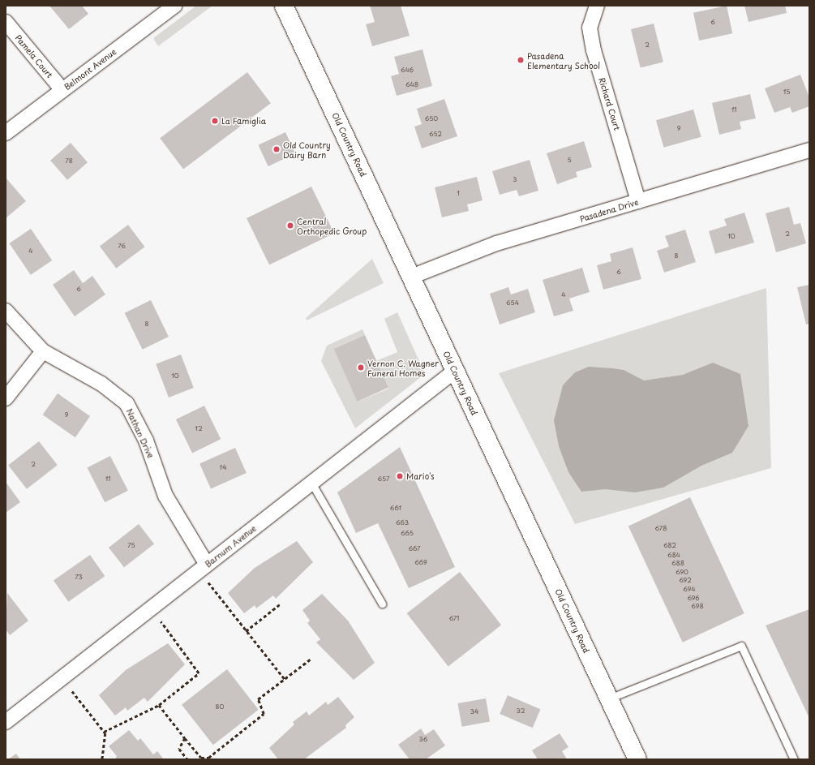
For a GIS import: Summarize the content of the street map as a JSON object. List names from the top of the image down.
{
  "streets": {
    "main road": ["Old Country Road"],
    "street": [
      "Pamela Court",
      "Belmont Avenue",
      "Richard Court",
      "Pasadena Drive",
      "Nathan Drive",
      "Barnum Avenue"
    ]
  },
  "crossings": [
    ["Pamela Court", "Belmont Avenue"],
    ["Richard Court", "Pasadena Drive"],
    ["Old Country Road", "Pasadena Drive"],
    ["Old Country Road", "Barnum Avenue"],
    ["Nathan Drive", "Barnum Avenue"]
  ],
  "places": [
    "Pasadena Elementary School",
    "La Famiglia",
    "Old Country Dairy Barn",
    "Central Orthopedic Group",
    "Vernon C. Wagner Funeral Homes",
    "Mario's"
  ],
  "house_numbers": [
    "6",
    "2",
    "646",
    "648",
    "15",
    "11",
    "650",
    "9",
    "652",
    "5",
    "78",
    "3",
    "1",
    "2",
    "10",
    "76",
    "4",
    "8",
    "6",
    "6",
    "4",
    "654",
    "8",
    "10",
    "9",
    "12",
    "2",
    "14",
    "11",
    "657",
    "661",
    "663",
    "678",
    "665",
    "75",
    "682",
    "667",
    "684",
    "669",
    "688",
    "690",
    "73",
    "692",
    "694",
    "696",
    "698",
    "671",
    "80",
    "32",
    "34",
    "36"
  ]
}
